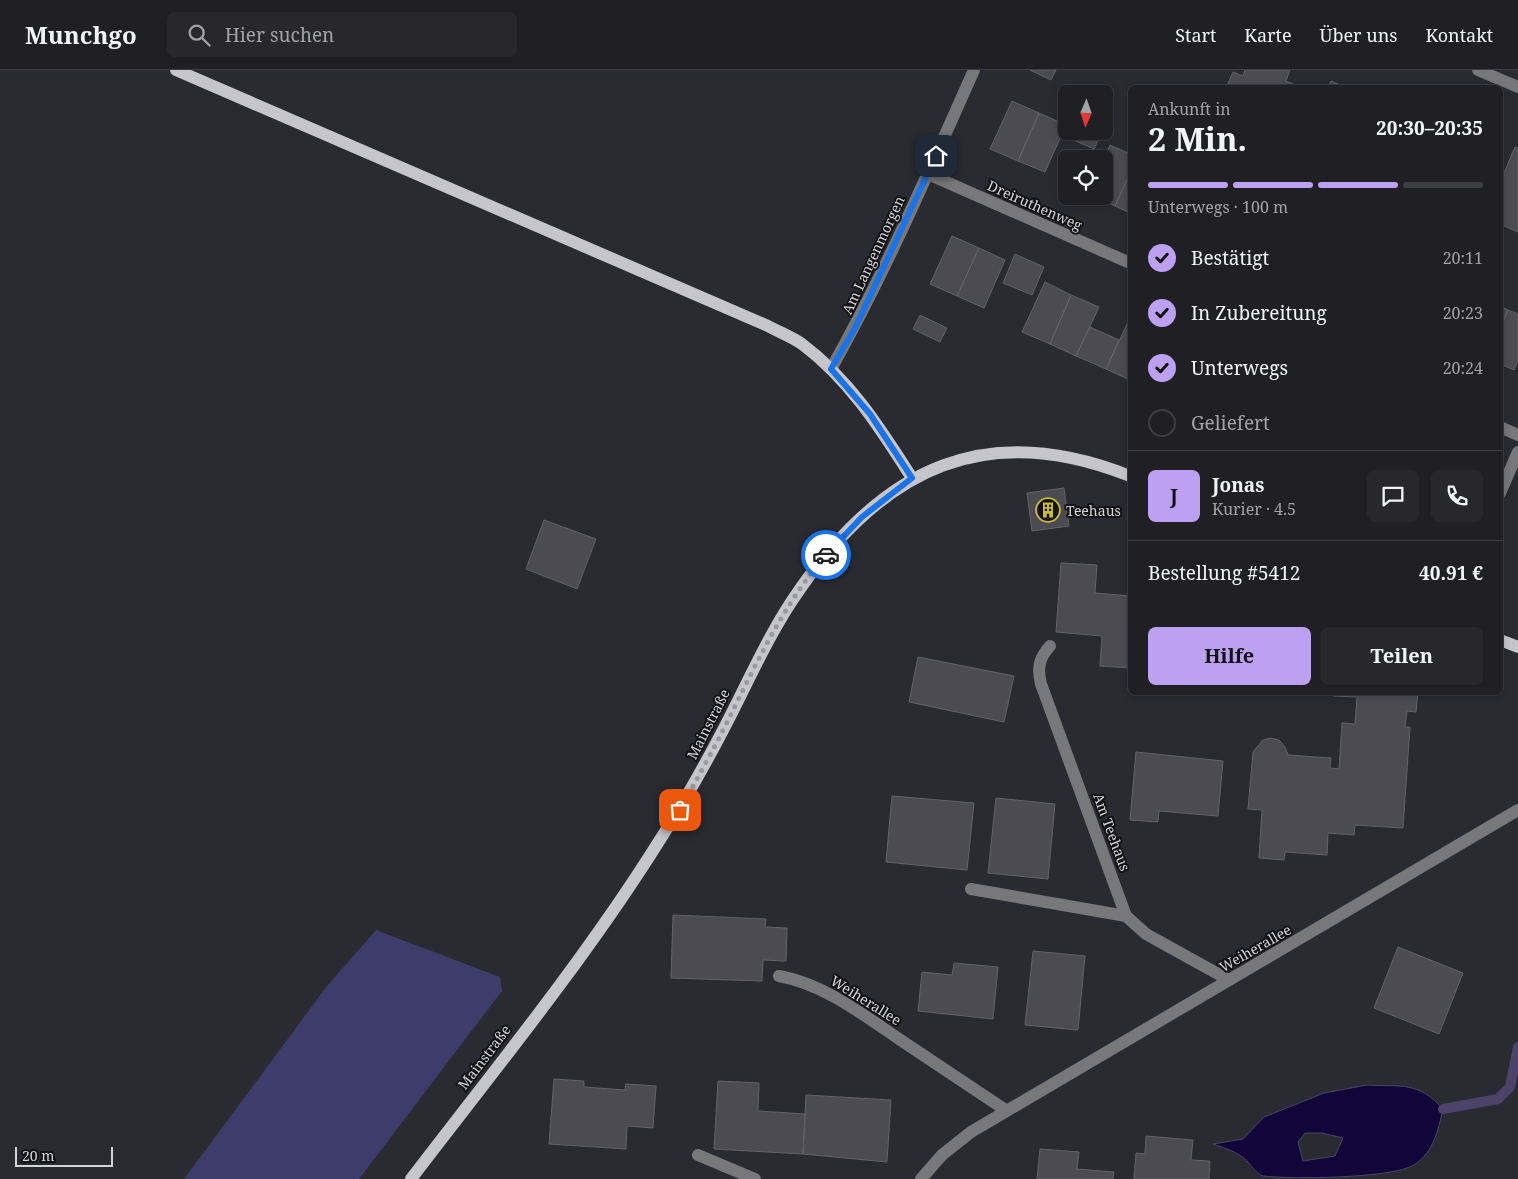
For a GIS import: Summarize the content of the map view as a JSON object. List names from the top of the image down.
{
  "streets": {
    "main road": ["Mainstraße"],
    "street": [
      "Dreiruthenweg",
      "Am Langenmorgen",
      "Am Teehaus",
      "Weiherallee"
    ]
  },
  "crossings": [
    ["Dreiruthenweg", "Am Langenmorgen"],
    ["Am Teehaus", "Weiherallee"]
  ],
  "places": {
    "building": ["Teehaus"]
  },
  "scale_bar": "20 m",
  "north": "bottom",
  "page": {
    "header": "Munchgo",
    "search": "Hier suchen",
    "nav": [
      "Start",
      "Karte",
      "Über uns",
      "Kontakt"
    ],
    "heading": ["2 Min.", "Ankunft in", "20:30–20:35"],
    "panel": [
      "Jonas",
      "Kurier · 4.5",
      "Bestellung #5412",
      "40.91 €"
    ],
    "bar": "Unterwegs · 100 m",
    "list": [
      ["Bestätigt", "20:11"],
      ["In Zubereitung", "20:23"],
      ["Unterwegs", "20:24"],
      "Geliefert"
    ],
    "round": "J",
    "buttons": ["Hilfe", "Teilen"],
    "scale": "20 m"
  }
}
